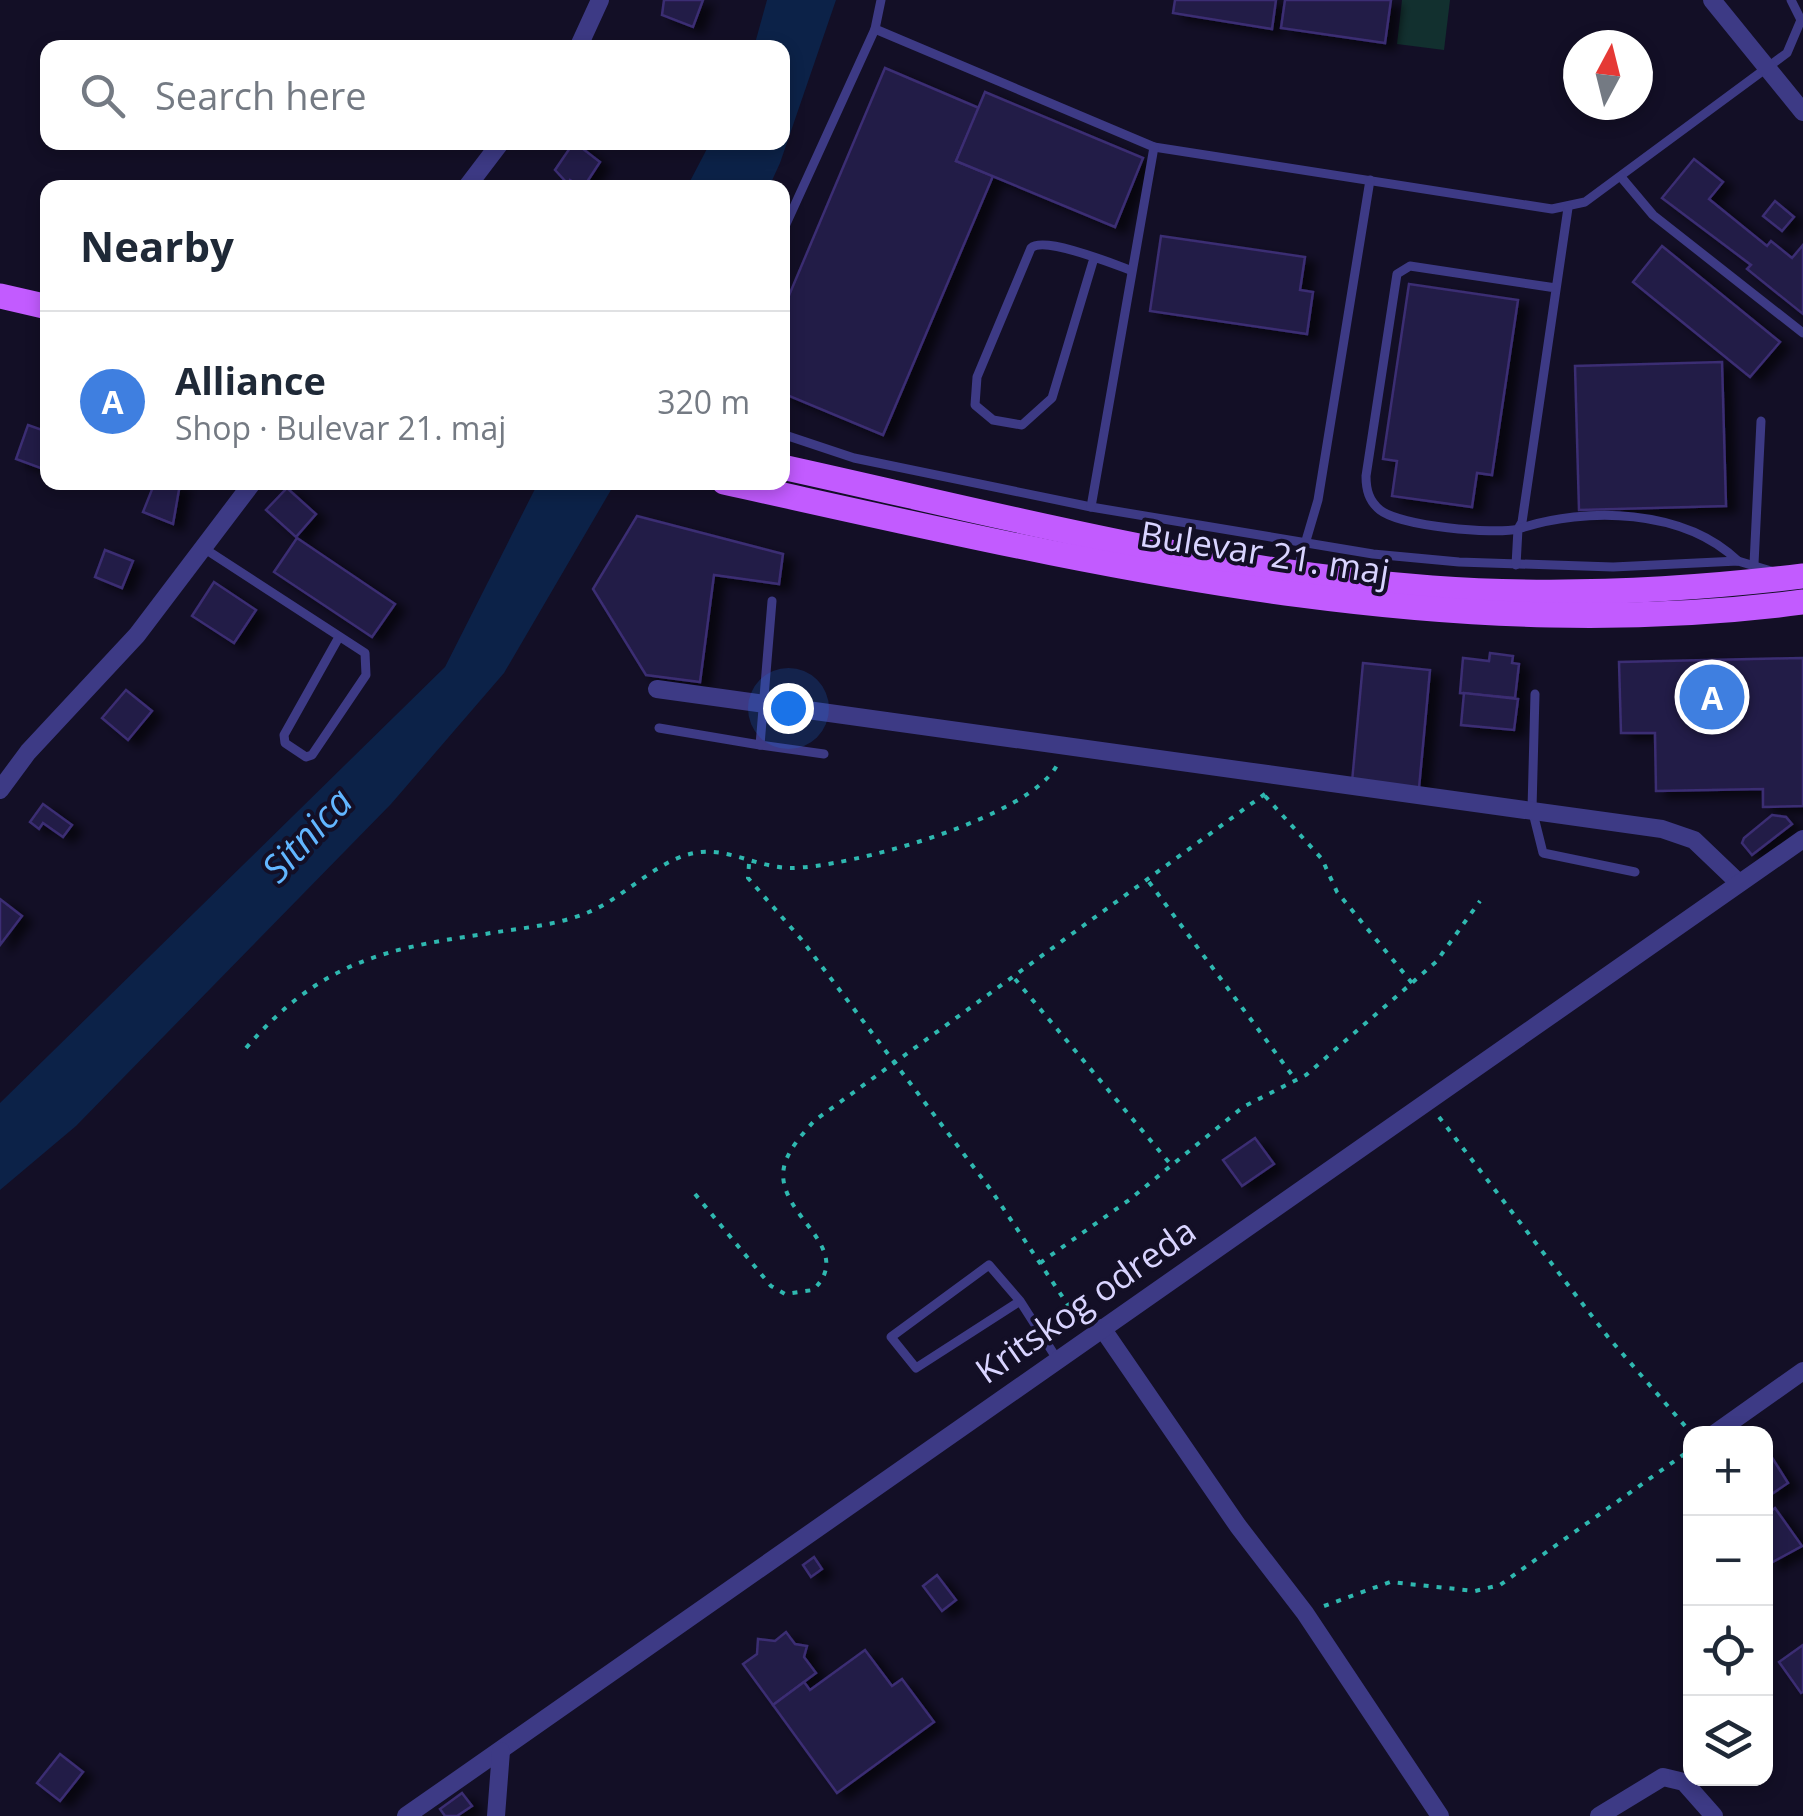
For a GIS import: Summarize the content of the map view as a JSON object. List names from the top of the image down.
{
  "streets": {
    "main road": ["Bulevar 21. maj"],
    "street": ["Kritskog odreda"]
  },
  "water": ["Sitnica"],
  "north": "top",
  "page": {
    "search": "Search here",
    "heading": "Nearby",
    "list": [
      {
        "mark": "A",
        "name": "Alliance",
        "note": "Shop · Bulevar 21. maj",
        "value": "320 m"
      }
    ],
    "pins": "A",
    "map_buttons": ["+", "−"]
  }
}
